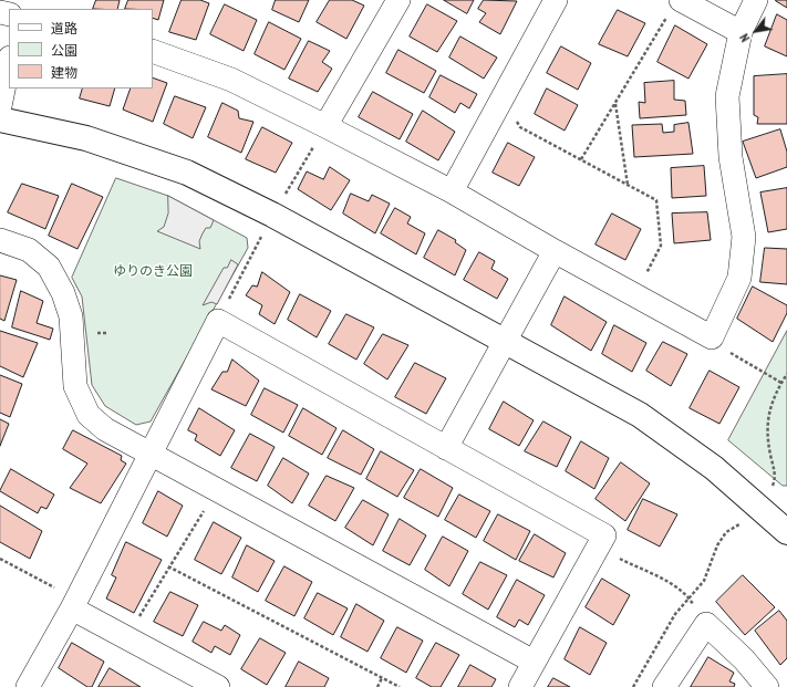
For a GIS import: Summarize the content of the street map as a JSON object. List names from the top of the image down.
{
  "parks": ["ゆりのき公園"],
  "legend": ["道路", "公園", "建物"],
  "north": "bottom left"
}
